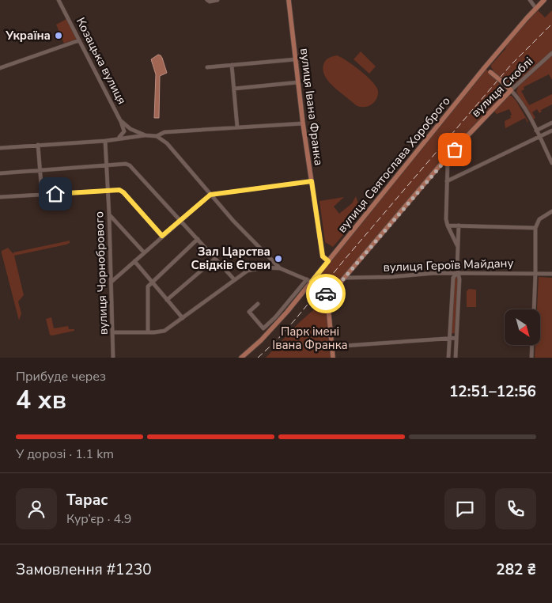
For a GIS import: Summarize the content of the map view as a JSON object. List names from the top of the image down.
{
  "streets": {
    "main road": ["вулиця Скоблі", "вулиця Івана Франка", "вулиця Святослава Хороброго"],
    "street": ["Козацька вулиця", "вулиця Героїв Майдану", "вулиця Чорнобрового"]
  },
  "crossings": [
    ["Козацька вулиця", "вулиця Івана Франка"],
    ["вулиця Скоблі", "вулиця Героїв Майдану"],
    ["вулиця Івана Франка", "вулиця Святослава Хороброго"]
  ],
  "parks": ["Парк імені Івана Франка"],
  "places": ["Україна", "Зал Царства Свідків Єгови"],
  "north": "bottom right",
  "page": {
    "heading": ["4 хв", "Прибуде через", "12:51–12:56"],
    "panel": [
      "Тарас",
      "Кур’єр · 4.9",
      "Замовлення #1230",
      "282 ₴"
    ],
    "bar": "У дорозі · 1.1 km"
  }
}
